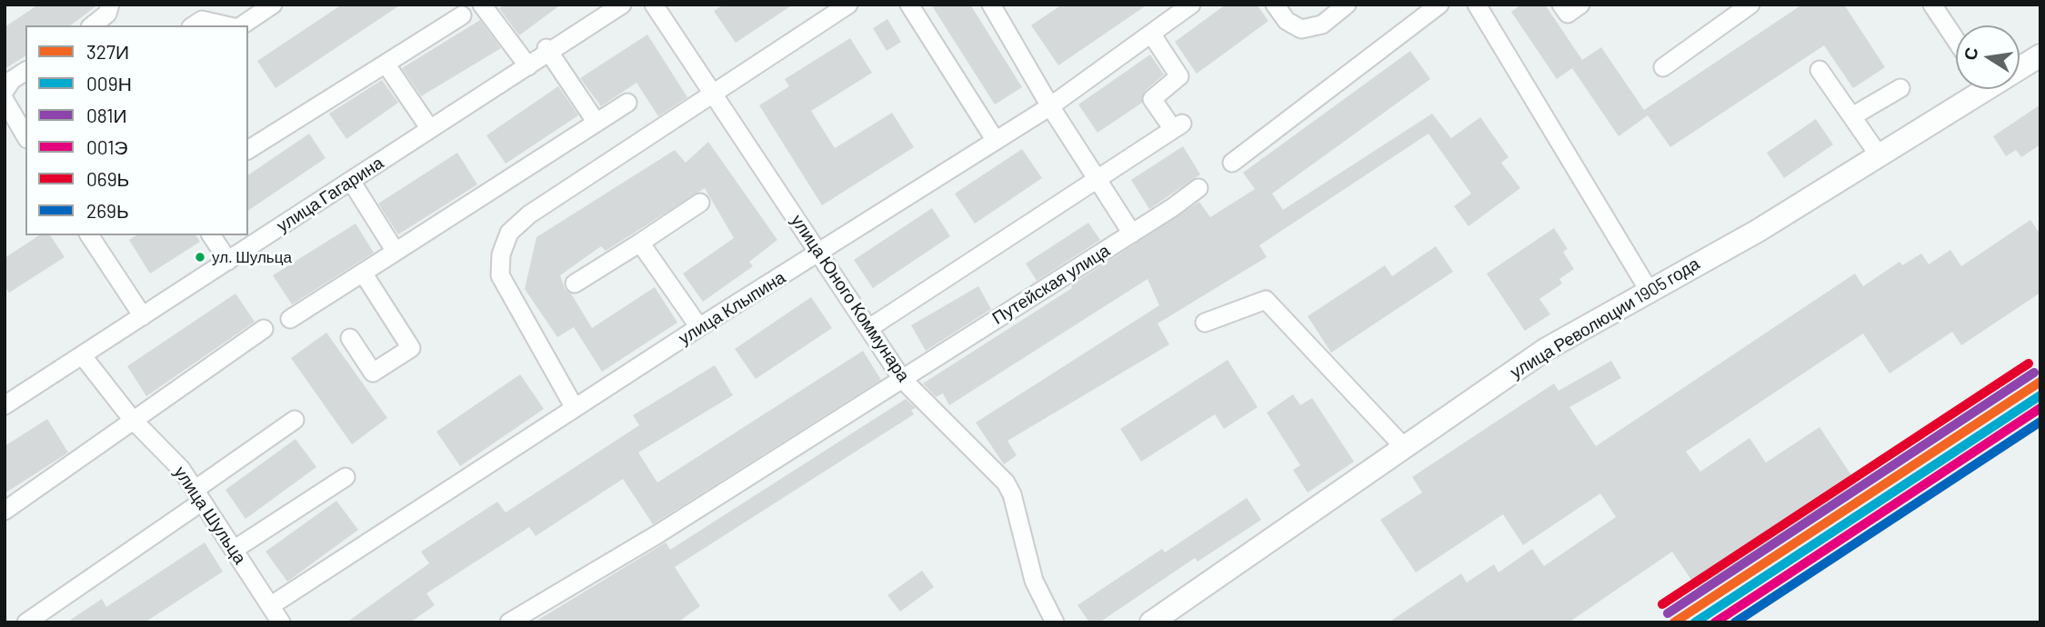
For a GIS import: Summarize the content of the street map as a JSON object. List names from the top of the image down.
{
  "streets": {
    "main road": ["улица Революции 1905 года"],
    "street": [
      "улица Гагарина",
      "Путейская улица",
      "улица Юного Коммунара",
      "улица Клыпина",
      "улица Шульца"
    ]
  },
  "crossings": [
    ["улица Гагарина", "улица Шульца"],
    ["Путейская улица", "улица Юного Коммунара"],
    ["улица Юного Коммунара", "улица Клыпина"],
    ["улица Клыпина", "улица Шульца"]
  ],
  "places": ["ул. Шульца"],
  "lines": [
    "transit line 069Ь",
    "transit line 081И",
    "transit line 327И",
    "transit line 009Н",
    "transit line 001Э",
    "transit line 269Ь"
  ],
  "legend": [
    "327И",
    "009Н",
    "081И",
    "001Э",
    "069Ь",
    "269Ь"
  ],
  "north": "left"
}
